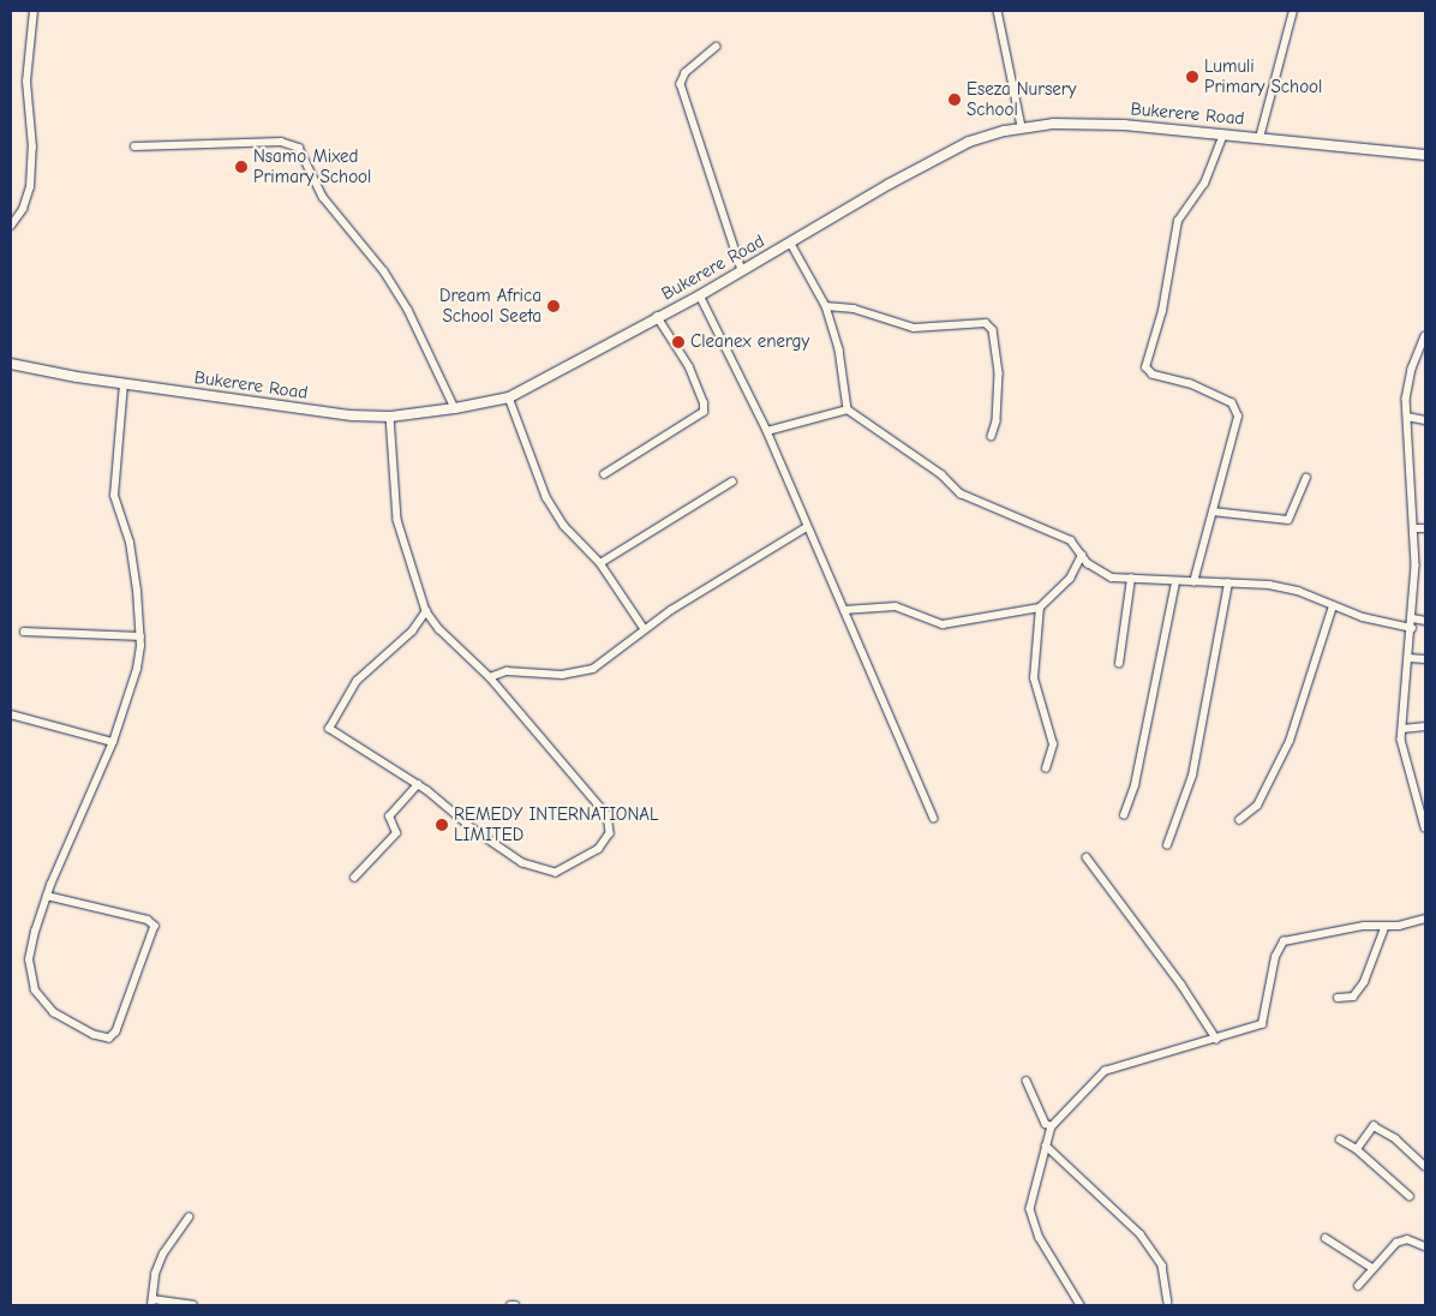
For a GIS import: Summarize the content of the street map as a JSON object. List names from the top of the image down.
{
  "streets": {
    "main road": ["Bukerere Road"]
  },
  "places": [
    "Lumuli Primary School",
    "Eseza Nursery School",
    "Nsamo Mixed Primary School",
    "Dream Africa School Seeta",
    "Cleanex energy",
    "REMEDY INTERNATIONAL LIMITED"
  ]
}
